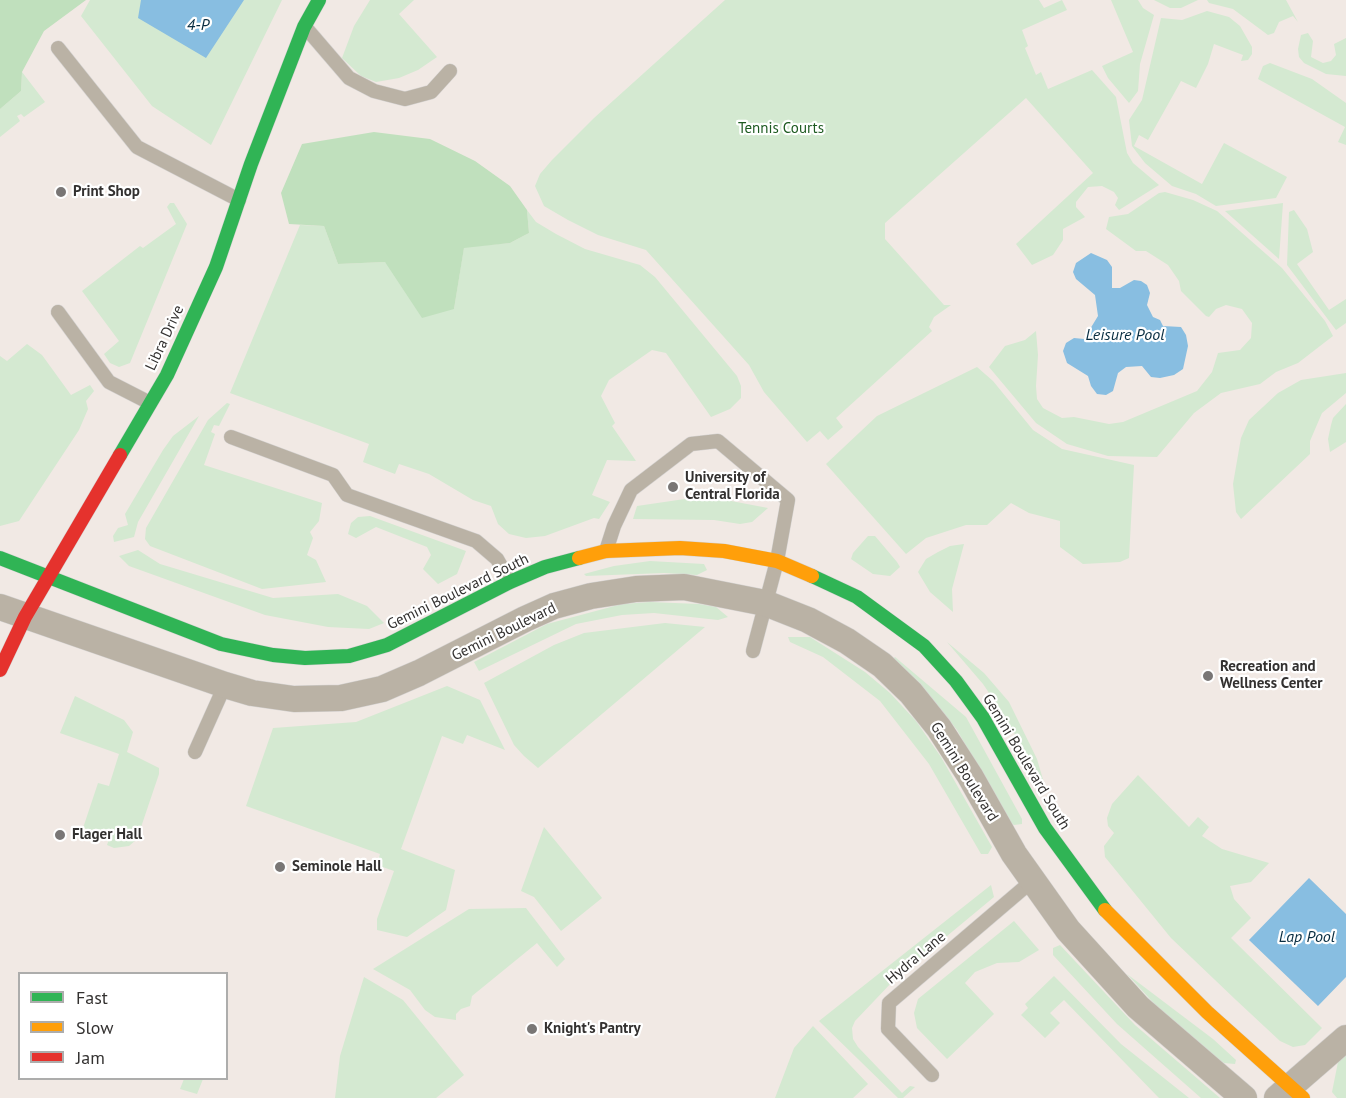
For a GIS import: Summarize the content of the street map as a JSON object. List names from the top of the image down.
{
  "streets": {
    "street": ["Libra Drive", "Gemini Boulevard South", "Gemini Boulevard"],
    "lane": ["Hydra Lane"]
  },
  "crossings": [
    ["Libra Drive", "Gemini Boulevard South"],
    ["Libra Drive", "Gemini Boulevard"],
    ["Gemini Boulevard", "Hydra Lane"]
  ],
  "water": ["4-P", "Leisure Pool", "Lap Pool"],
  "parks": ["Tennis Courts"],
  "places": [
    "Print Shop",
    "University of Central Florida",
    "Recreation and Wellness Center",
    "Flager Hall",
    "Seminole Hall",
    "Knight's Pantry"
  ],
  "legend": ["Fast", "Slow", "Jam"]
}
